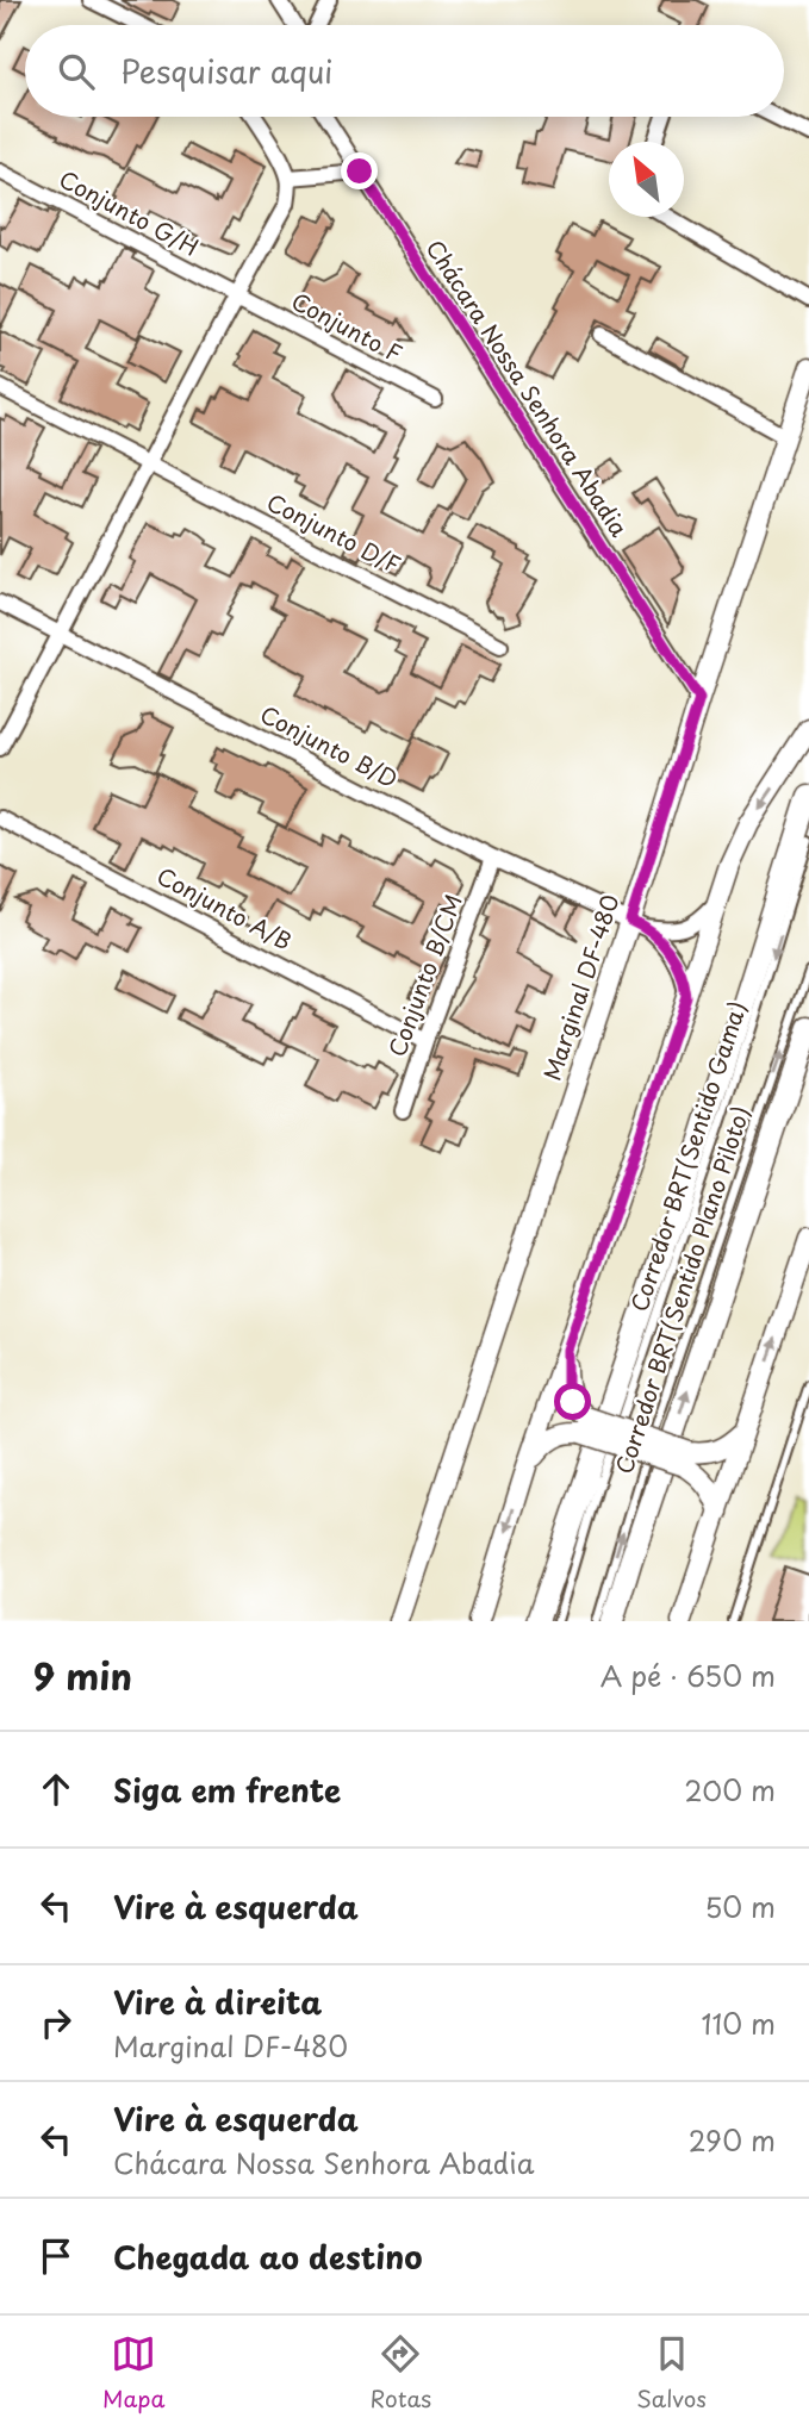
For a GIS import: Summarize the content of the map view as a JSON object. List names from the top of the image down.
{
  "streets": {
    "street": [
      "Conjunto G/H",
      "Conjunto F",
      "Chácara Nossa Senhora Abadia",
      "Conjunto D/F",
      "Conjunto B/D",
      "Conjunto A/B",
      "Conjunto B/CM",
      "Marginal DF-480"
    ],
    "lane": ["Corredor BRT(Sentido Gama)", "Corredor BRT(Sentido Plano Piloto)"]
  },
  "crossings": [
    ["Conjunto G/H", "Conjunto F"],
    ["Chácara Nossa Senhora Abadia", "Marginal DF-480"],
    ["Conjunto B/D", "Conjunto B/CM"],
    ["Conjunto B/D", "Marginal DF-480"],
    ["Conjunto A/B", "Conjunto B/CM"]
  ],
  "one_way": ["Corredor BRT(Sentido Gama)", "Corredor BRT(Sentido Plano Piloto)"],
  "north": "top left",
  "page": {
    "search": "Pesquisar aqui",
    "heading": ["9 min", "A pé · 650 m"],
    "list": [
      ["Siga em frente", "200 m"],
      ["Vire à esquerda", "50 m"],
      ["Vire à direita", "Marginal DF-480", "110 m"],
      ["Vire à esquerda", "Chácara Nossa Senhora Abadia", "290 m"],
      "Chegada ao destino"
    ],
    "nav": ["Mapa", "Rotas", "Salvos"]
  }
}
